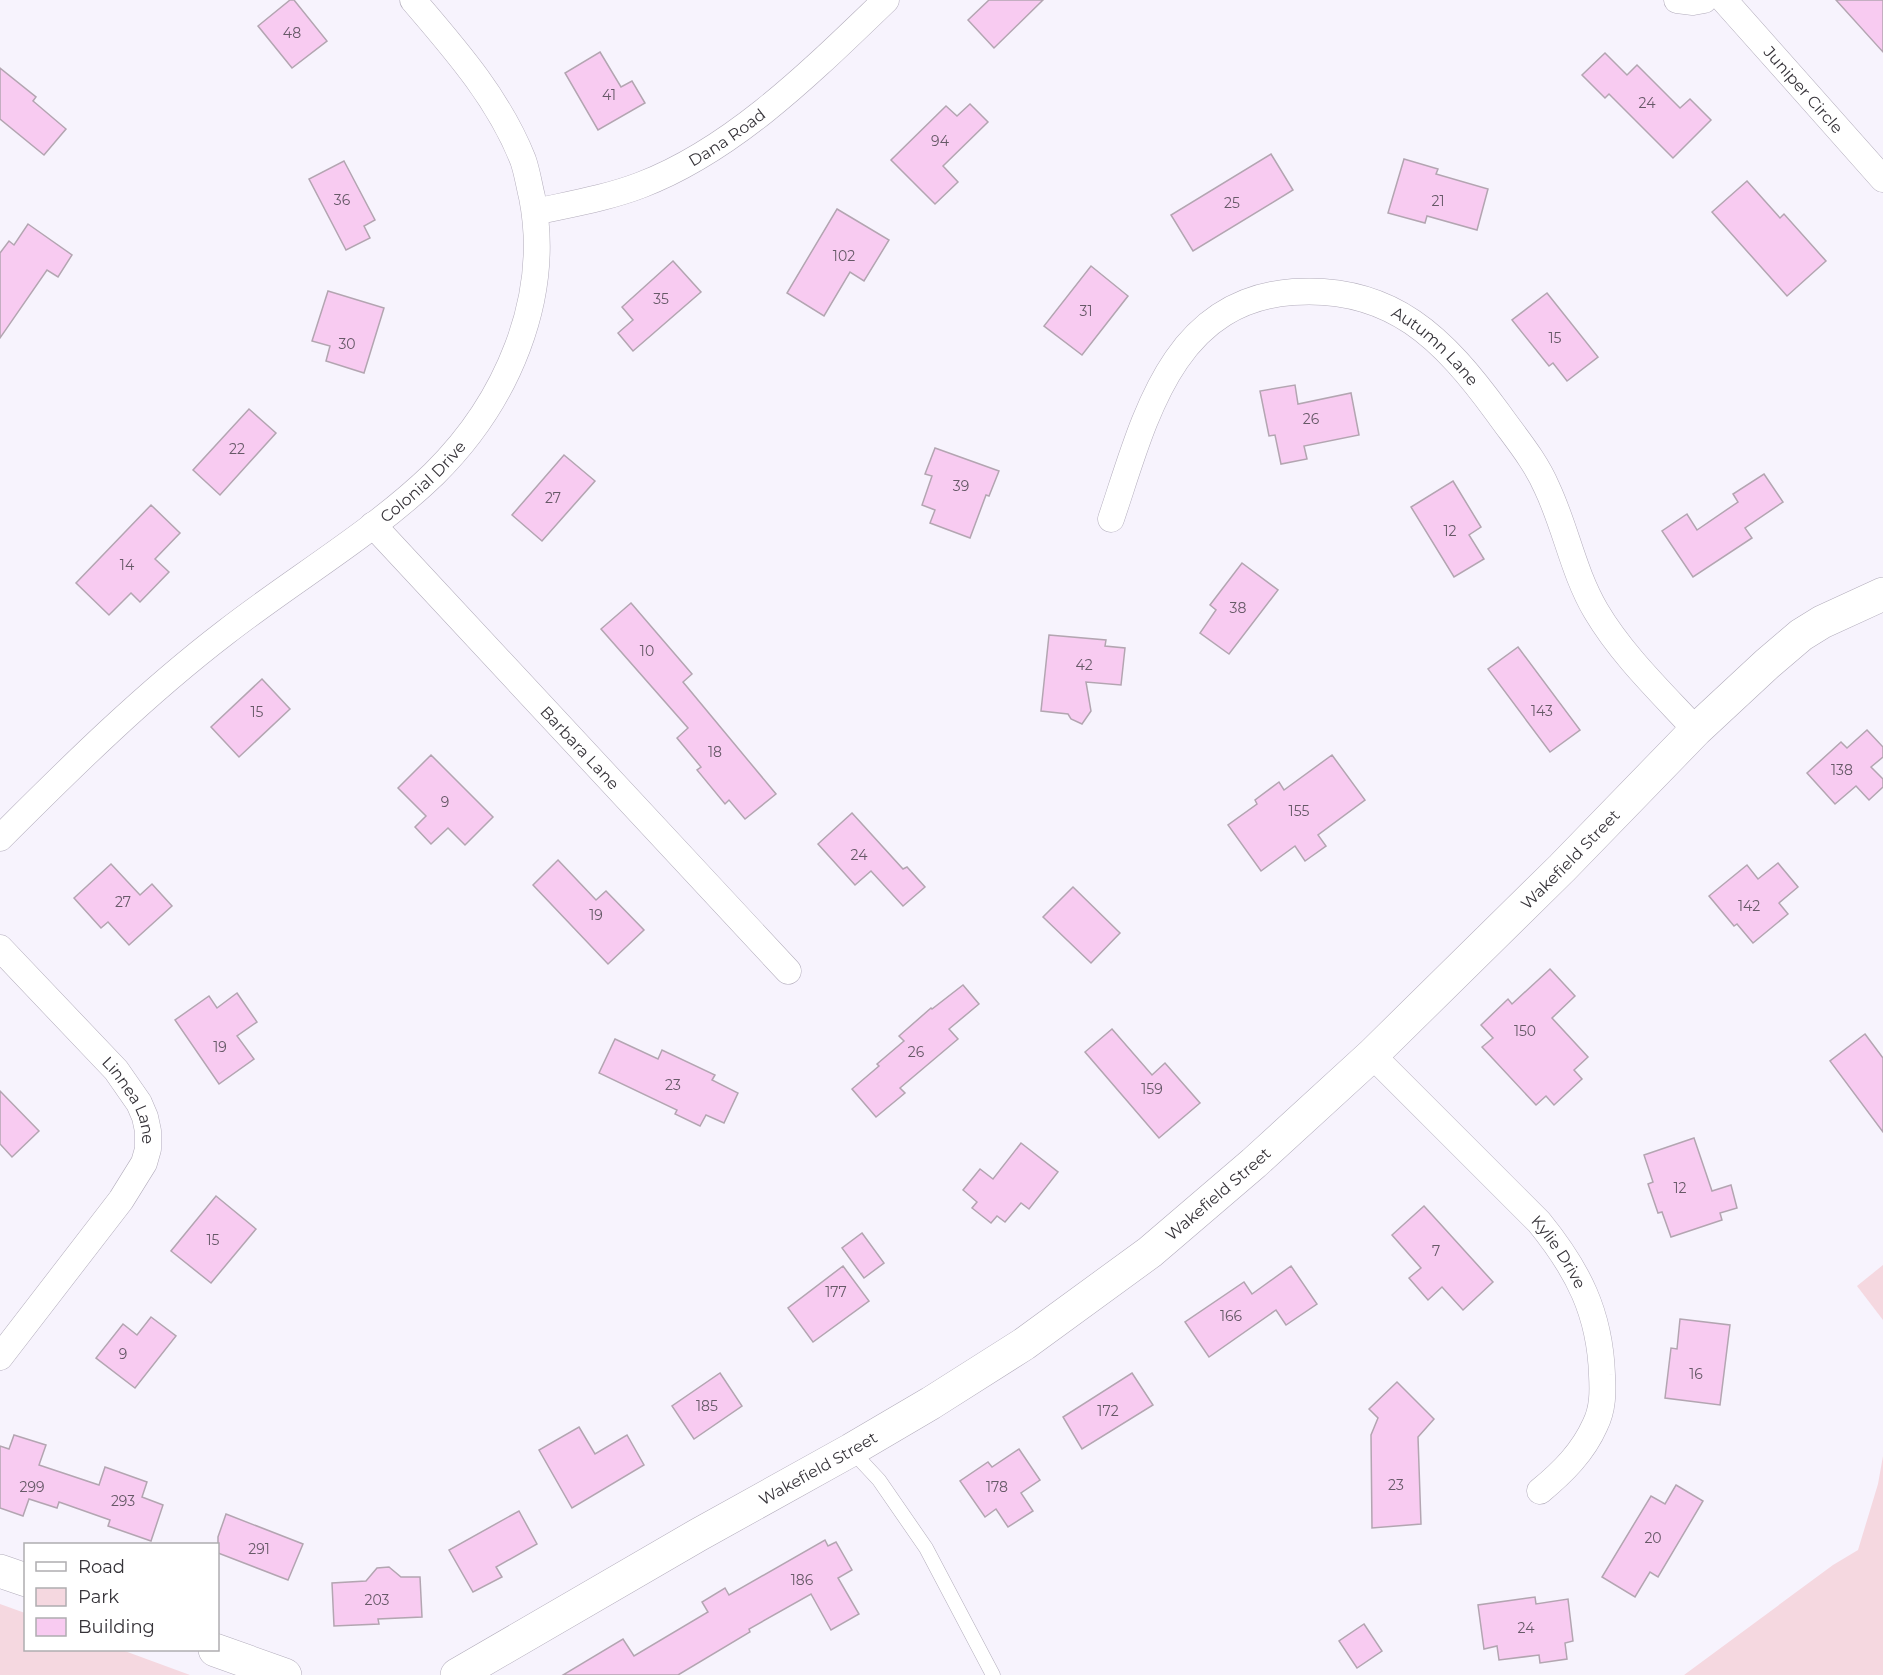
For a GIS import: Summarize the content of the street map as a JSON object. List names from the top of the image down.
{
  "streets": {
    "street": [
      "Juniper Circle",
      "Dana Road",
      "Autumn Lane",
      "Colonial Drive",
      "Barbara Lane",
      "Wakefield Street",
      "Linnea Lane",
      "Kylie Drive"
    ]
  },
  "crossings": [
    ["Dana Road", "Colonial Drive"],
    ["Autumn Lane", "Wakefield Street"],
    ["Colonial Drive", "Barbara Lane"],
    ["Wakefield Street", "Kylie Drive"]
  ],
  "house_numbers": [
    "48",
    "41",
    "24",
    "94",
    "36",
    "21",
    "25",
    "102",
    "35",
    "31",
    "15",
    "30",
    "26",
    "22",
    "39",
    "27",
    "12",
    "14",
    "38",
    "10",
    "42",
    "143",
    "15",
    "18",
    "138",
    "9",
    "155",
    "24",
    "27",
    "142",
    "19",
    "150",
    "19",
    "26",
    "23",
    "159",
    "12",
    "15",
    "7",
    "177",
    "166",
    "9",
    "16",
    "185",
    "172",
    "23",
    "299",
    "178",
    "293",
    "20",
    "291",
    "186",
    "203",
    "24"
  ],
  "legend": ["Road", "Park", "Building"]
}
